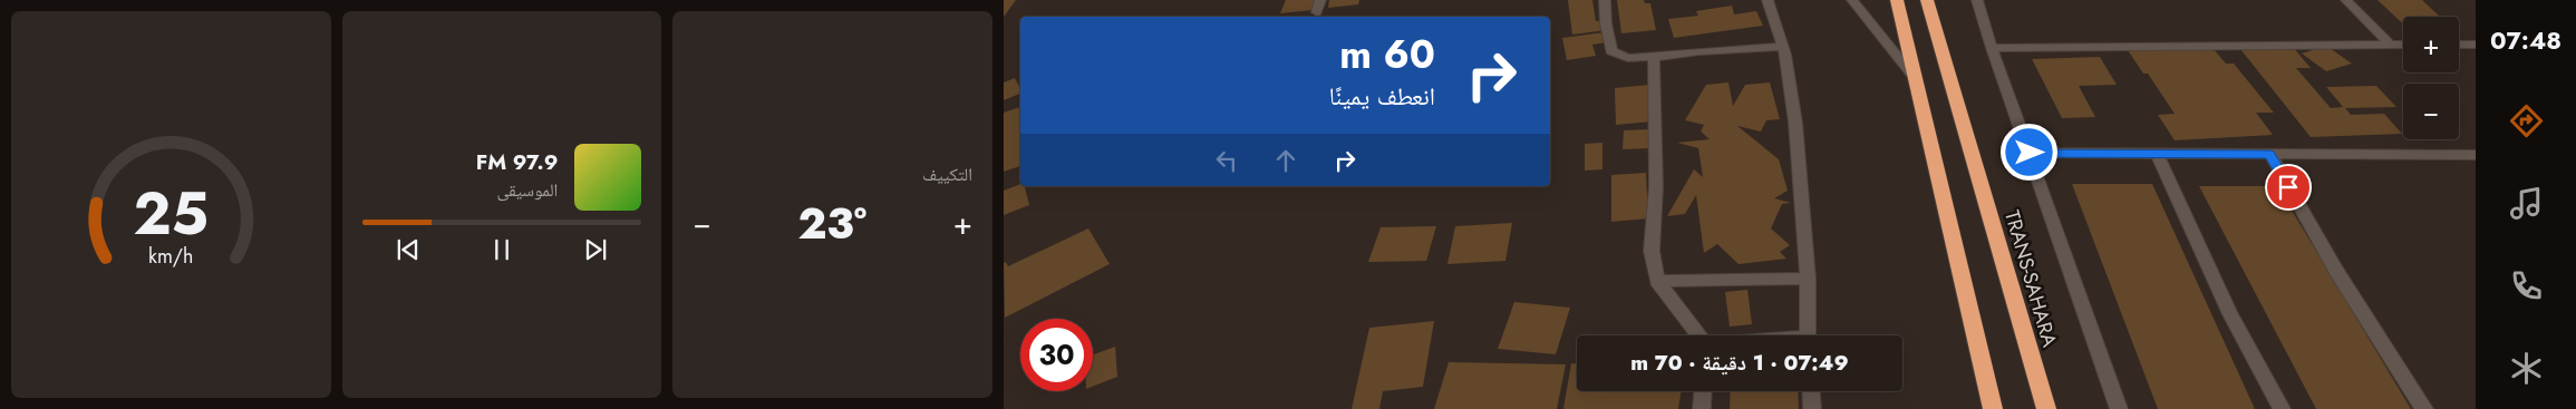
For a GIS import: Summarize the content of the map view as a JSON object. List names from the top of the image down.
{
  "streets": {
    "highway": ["TRANS-SAHARA"]
  },
  "page": {
    "tabs": "07:48",
    "tile": "التكييف",
    "map_buttons": ["+", "−"],
    "turn": ["60 m", "انعطف يمينًا"],
    "song": ["97.9 FM", "الموسيقى"],
    "heat": ["−", "23°", "+"],
    "limit": "30",
    "trip": "07:49 · 1 دقيقة · 70 m",
    "gauge": ["25", "km/h"]
  }
}
